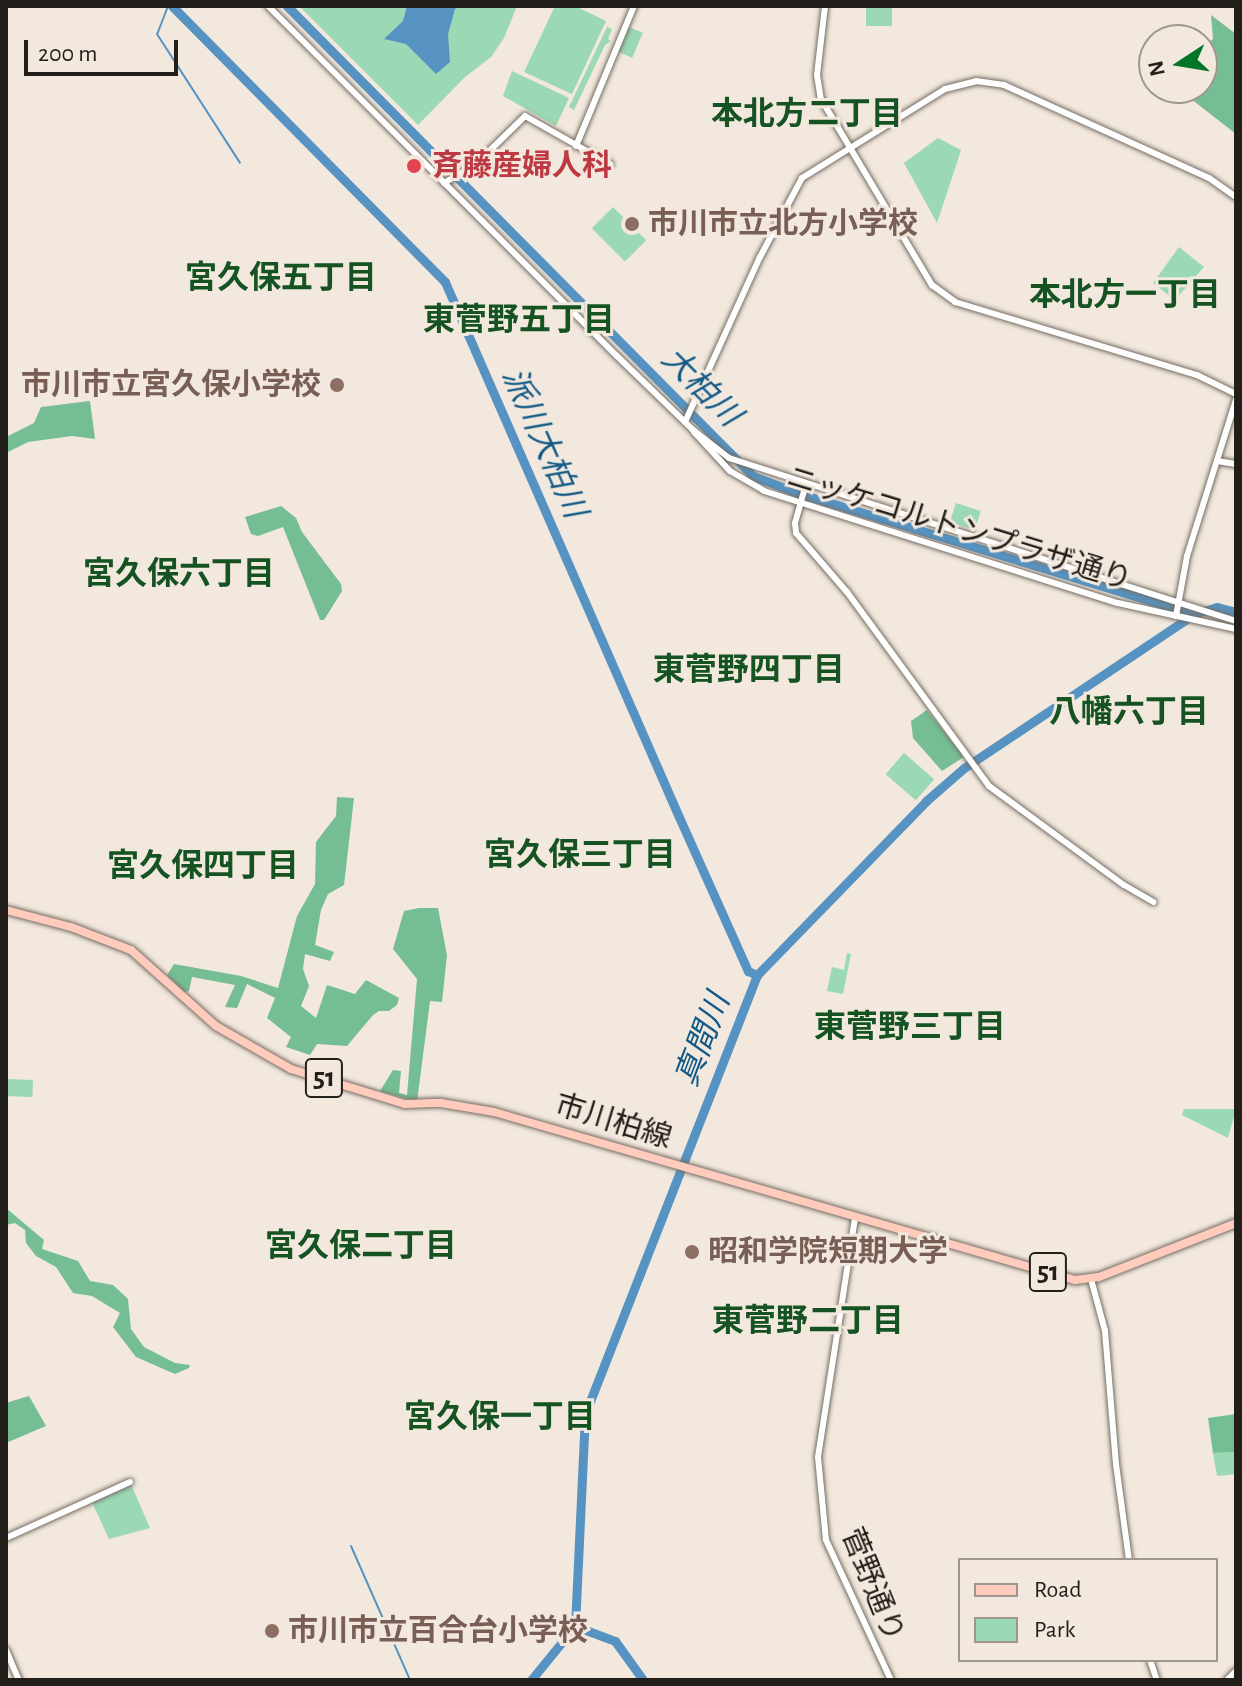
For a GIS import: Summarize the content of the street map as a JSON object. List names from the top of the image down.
{
  "streets": {
    "main road": ["51", "市川柏線"],
    "street": ["ニッケコルトンプラザ通り", "菅野通り"]
  },
  "crossings": [
    ["市川柏線", "菅野通り"]
  ],
  "districts": [
    "本北方二丁目",
    "宮久保五丁目",
    "本北方一丁目",
    "東菅野五丁目",
    "宮久保六丁目",
    "東菅野四丁目",
    "八幡六丁目",
    "宮久保三丁目",
    "宮久保四丁目",
    "東菅野三丁目",
    "宮久保二丁目",
    "東菅野二丁目",
    "宮久保一丁目"
  ],
  "water": ["大柏川", "派川大柏川", "真間川"],
  "places": [
    "斉藤産婦人科",
    "市川市立北方小学校",
    "市川市立宮久保小学校",
    "昭和学院短期大学",
    "市川市立百合台小学校"
  ],
  "legend": ["Road", "Park"],
  "scale_bar": "200 m",
  "north": "left"
}
